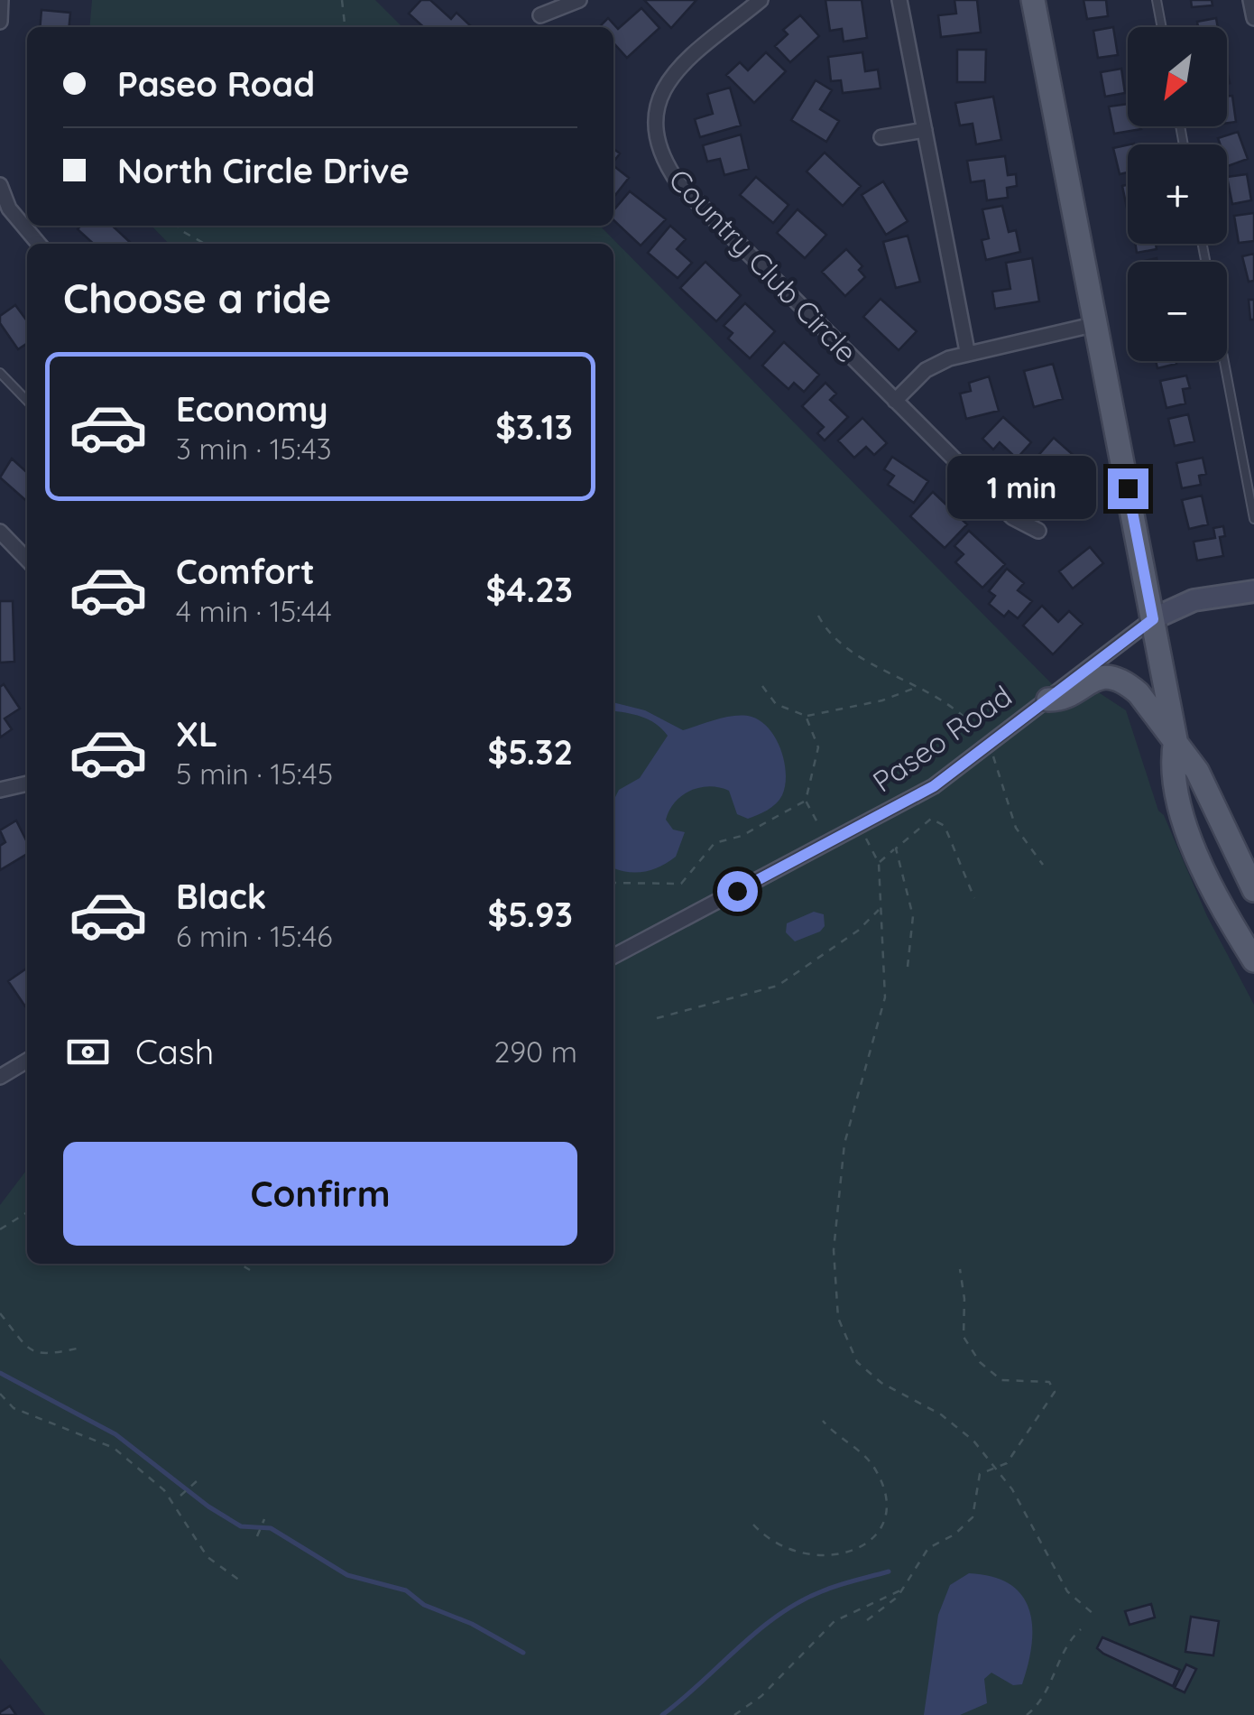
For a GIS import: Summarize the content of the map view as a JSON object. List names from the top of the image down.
{
  "streets": {
    "street": ["Country Club Circle", "Paseo Road"]
  },
  "north": "bottom left",
  "page": {
    "map_buttons": ["+", "−"],
    "banner": ["Paseo Road", "North Circle Drive"],
    "heading": "Choose a ride",
    "list": [
      {
        "name": "Economy",
        "note": "3 min · 15:43",
        "value": "$3.13"
      },
      {
        "name": "Comfort",
        "note": "4 min · 15:44",
        "value": "$4.23"
      },
      {
        "name": "XL",
        "note": "5 min · 15:45",
        "value": "$5.32"
      },
      {
        "name": "Black",
        "note": "6 min · 15:46",
        "value": "$5.93"
      }
    ],
    "bubble": "1 min",
    "pay": ["Cash", "290 m"],
    "buttons": "Confirm"
  }
}
